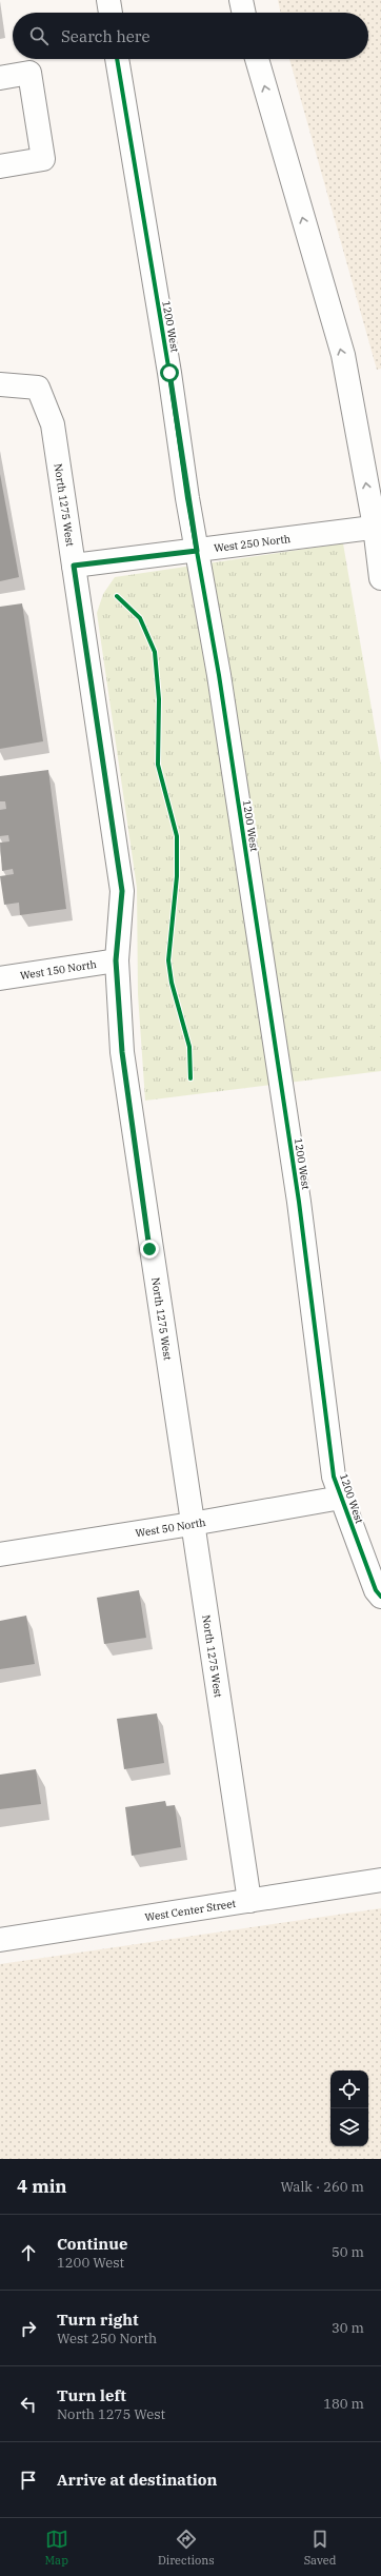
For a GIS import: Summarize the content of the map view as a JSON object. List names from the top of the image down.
{
  "streets": {
    "street": [
      "1200 West",
      "North 1275 West",
      "West 250 North",
      "West 150 North",
      "West 50 North",
      "West Center Street"
    ]
  },
  "crossings": [
    ["1200 West", "West 250 North"],
    ["1200 West", "West 50 North"],
    ["North 1275 West", "West 250 North"],
    ["North 1275 West", "West 150 North"],
    ["North 1275 West", "West 50 North"],
    ["North 1275 West", "West Center Street"]
  ],
  "page": {
    "search": "Search here",
    "heading": ["4 min", "Walk · 260 m"],
    "list": [
      ["Continue", "1200 West", "50 m"],
      ["Turn right", "West 250 North", "30 m"],
      ["Turn left", "North 1275 West", "180 m"],
      "Arrive at destination"
    ],
    "nav": ["Map", "Directions", "Saved"]
  }
}
